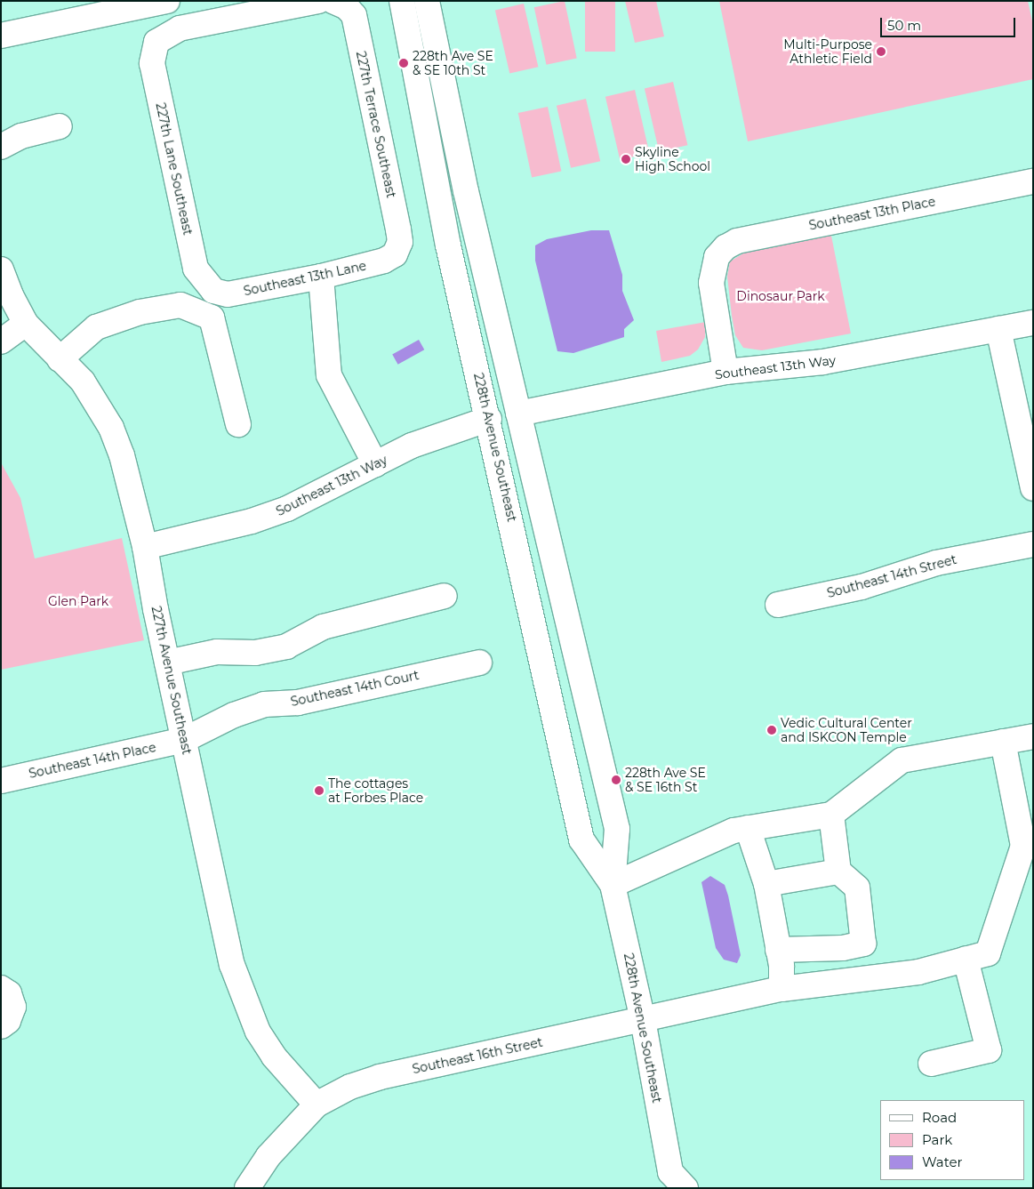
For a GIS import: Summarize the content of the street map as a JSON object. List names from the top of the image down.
{
  "streets": {
    "street": [
      "227th Terrace Southeast",
      "227th Lane Southeast",
      "Southeast 13th Place",
      "Southeast 13th Lane",
      "Southeast 13th Way",
      "228th Avenue Southeast",
      "Southeast 14th Street",
      "227th Avenue Southeast",
      "Southeast 14th Court",
      "Southeast 14th Place",
      "Southeast 16th Street"
    ]
  },
  "crossings": [
    ["227th Terrace Southeast", "227th Lane Southeast"],
    ["227th Terrace Southeast", "Southeast 13th Lane"],
    ["227th Lane Southeast", "Southeast 13th Lane"],
    ["Southeast 13th Place", "Southeast 13th Way"],
    ["Southeast 13th Way", "228th Avenue Southeast"],
    ["Southeast 13th Way", "227th Avenue Southeast"],
    ["228th Avenue Southeast", "Southeast 16th Street"],
    ["227th Avenue Southeast", "Southeast 14th Court"],
    ["227th Avenue Southeast", "Southeast 14th Place"],
    ["227th Avenue Southeast", "Southeast 16th Street"],
    ["Southeast 14th Court", "Southeast 14th Place"]
  ],
  "parks": ["Dinosaur Park", "Glen Park"],
  "places": [
    "Multi-Purpose Athletic Field",
    "228th Ave SE & SE 10th St",
    "Skyline High School",
    "Vedic Cultural Center and ISKCON Temple",
    "228th Ave SE & SE 16th St",
    "The cottages at Forbes Place"
  ],
  "legend": ["Road", "Park", "Water"],
  "scale_bar": "50 m"
}
